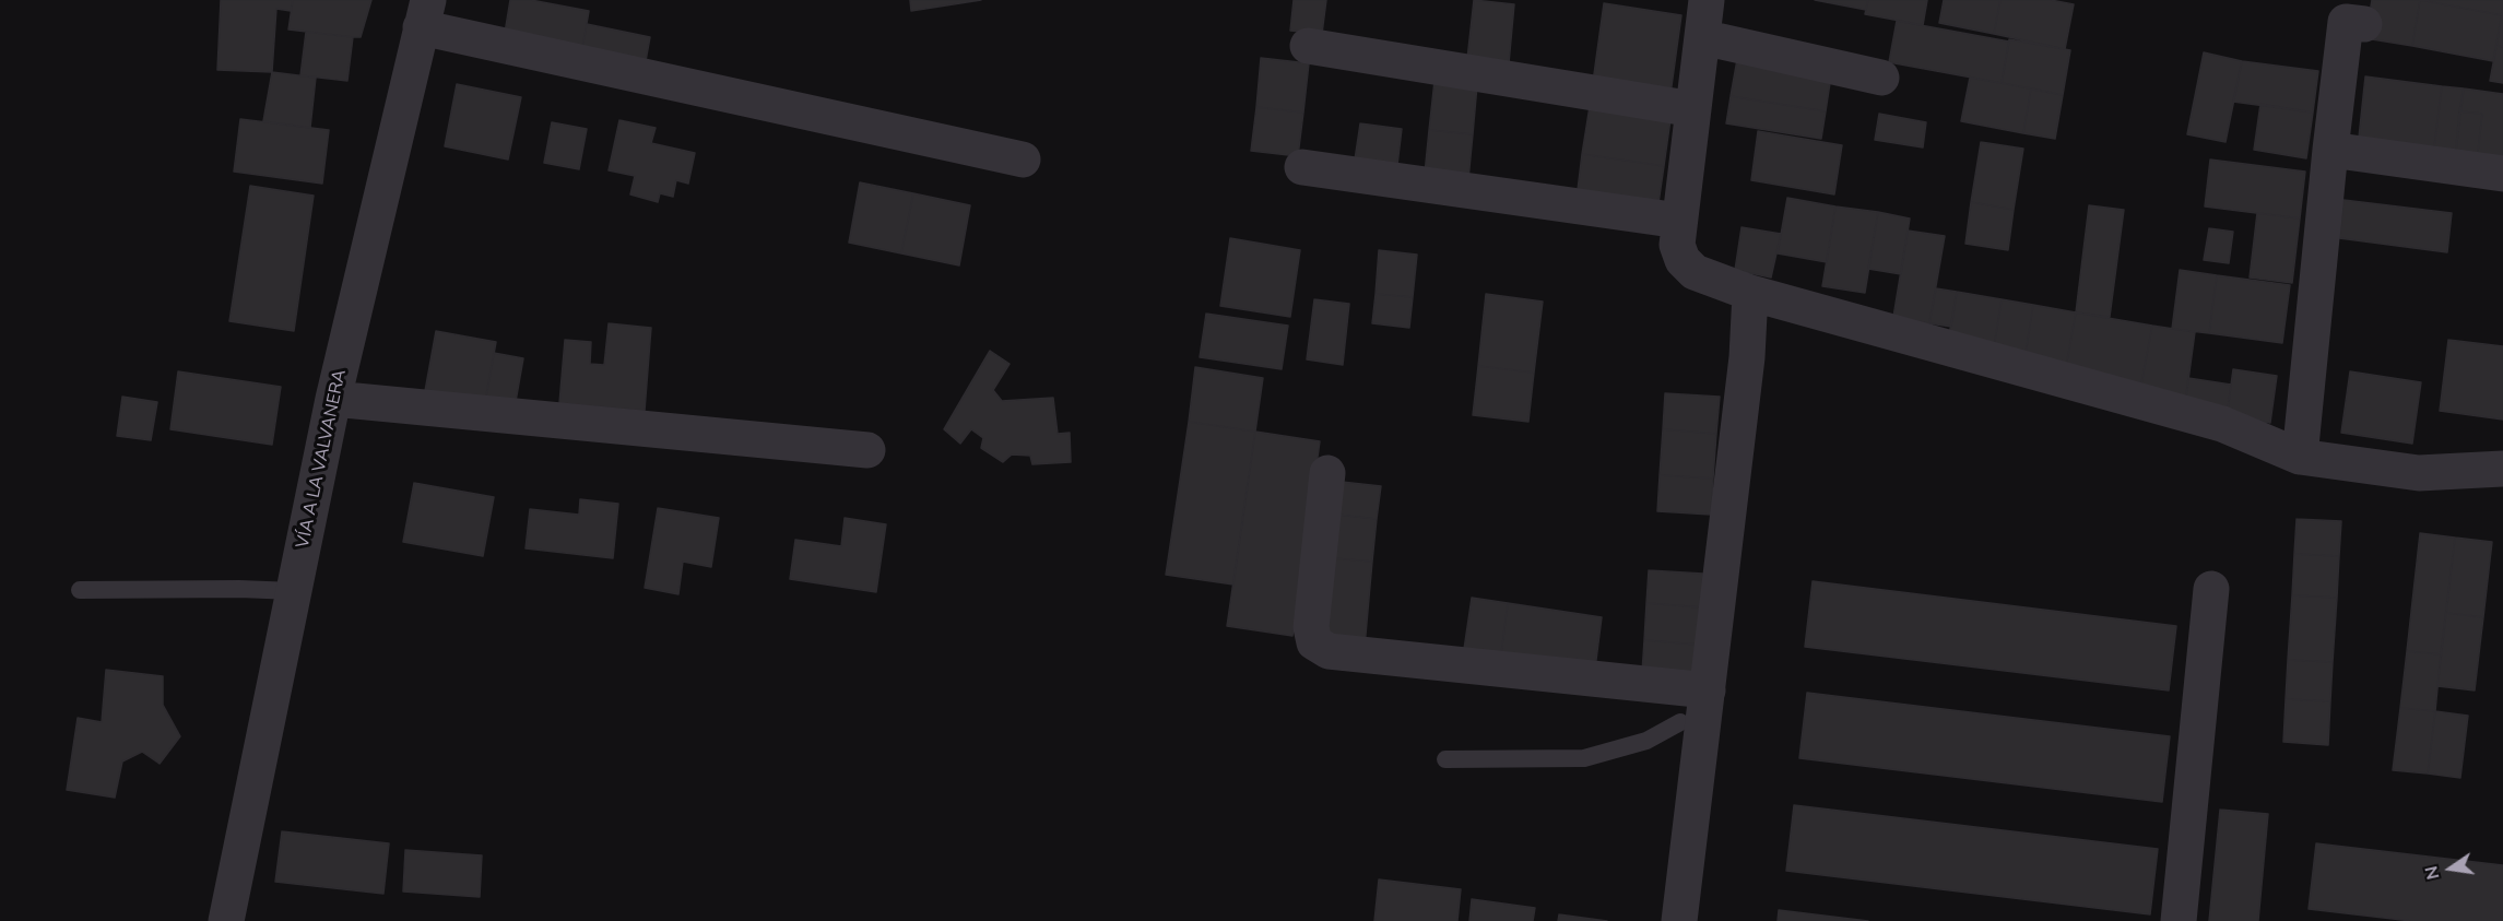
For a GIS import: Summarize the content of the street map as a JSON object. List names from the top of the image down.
{
  "streets": {
    "street": ["VÍA A LA VALVANERA"]
  },
  "north": "left"
}
